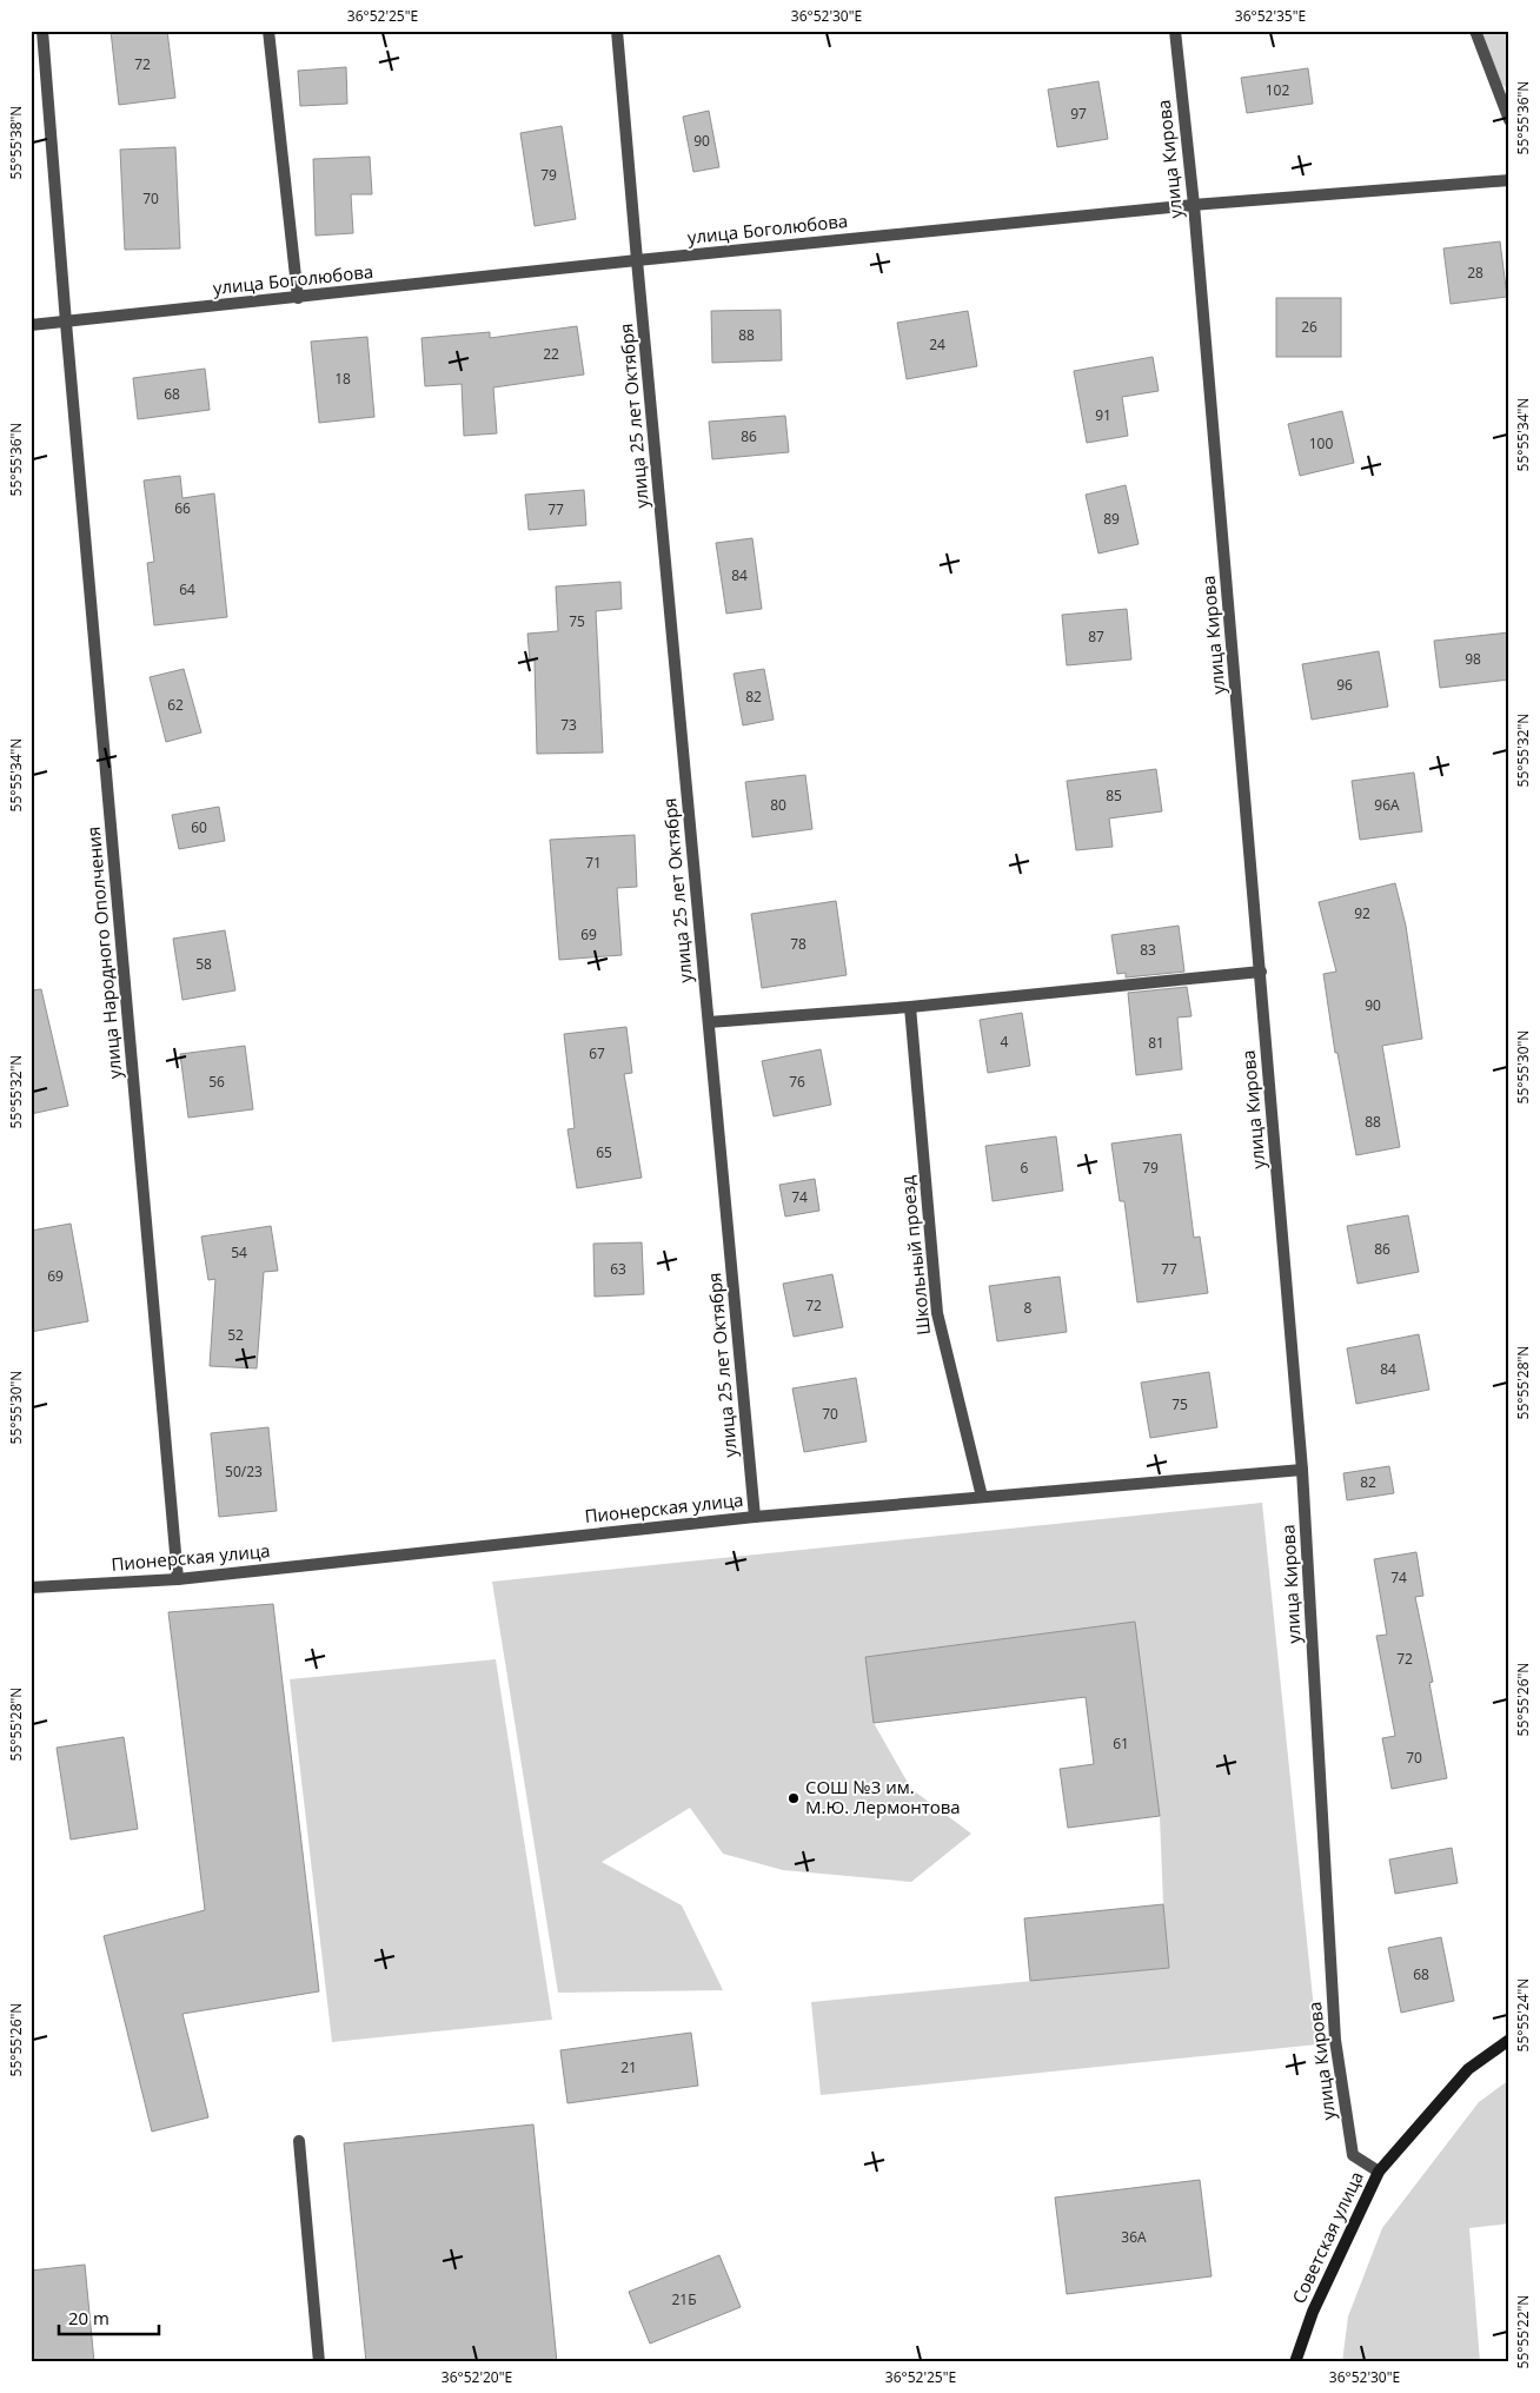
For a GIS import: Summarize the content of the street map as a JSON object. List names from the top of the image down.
{
  "streets": {
    "main road": ["Советская улица"],
    "street": [
      "улица Кирова",
      "улица Боголюбова",
      "улица 25 лет Октября",
      "улица Народного Ополчения",
      "Школьный проезд",
      "Пионерская улица"
    ]
  },
  "crossings": [
    ["улица Кирова", "улица Боголюбова"],
    ["улица Кирова", "Пионерская улица"],
    ["улица Кирова", "Советская улица"],
    ["улица Боголюбова", "улица 25 лет Октября"],
    ["улица Боголюбова", "улица Народного Ополчения"],
    ["улица 25 лет Октября", "Пионерская улица"],
    ["улица Народного Ополчения", "Пионерская улица"],
    ["Школьный проезд", "Пионерская улица"]
  ],
  "places": ["СОШ №3 им. М.Ю. Лермонтова"],
  "house_numbers": [
    "72",
    "102",
    "97",
    "90",
    "79",
    "70",
    "28",
    "26",
    "88",
    "24",
    "22",
    "18",
    "68",
    "91",
    "86",
    "100",
    "66",
    "77",
    "89",
    "84",
    "64",
    "75",
    "87",
    "98",
    "96",
    "82",
    "62",
    "73",
    "85",
    "80",
    "96А",
    "60",
    "71",
    "92",
    "69",
    "78",
    "83",
    "58",
    "90",
    "4",
    "81",
    "67",
    "56",
    "76",
    "88",
    "65",
    "6",
    "79",
    "74",
    "86",
    "54",
    "63",
    "77",
    "69",
    "72",
    "8",
    "52",
    "84",
    "75",
    "70",
    "50/23",
    "82",
    "74",
    "72",
    "61",
    "70",
    "68",
    "21",
    "36А",
    "21Б"
  ],
  "scale_bar": "20 m",
  "coordinates": [
    "36°52'25\"E",
    "36°52'30\"E",
    "36°52'35\"E",
    "55°55'36\"N",
    "55°55'38\"N",
    "55°55'34\"N",
    "55°55'32\"N",
    "55°55'30\"N",
    "55°55'28\"N",
    "55°55'26\"N",
    "55°55'24\"N",
    "55°55'22\"N",
    "36°52'20\"E"
  ]
}
